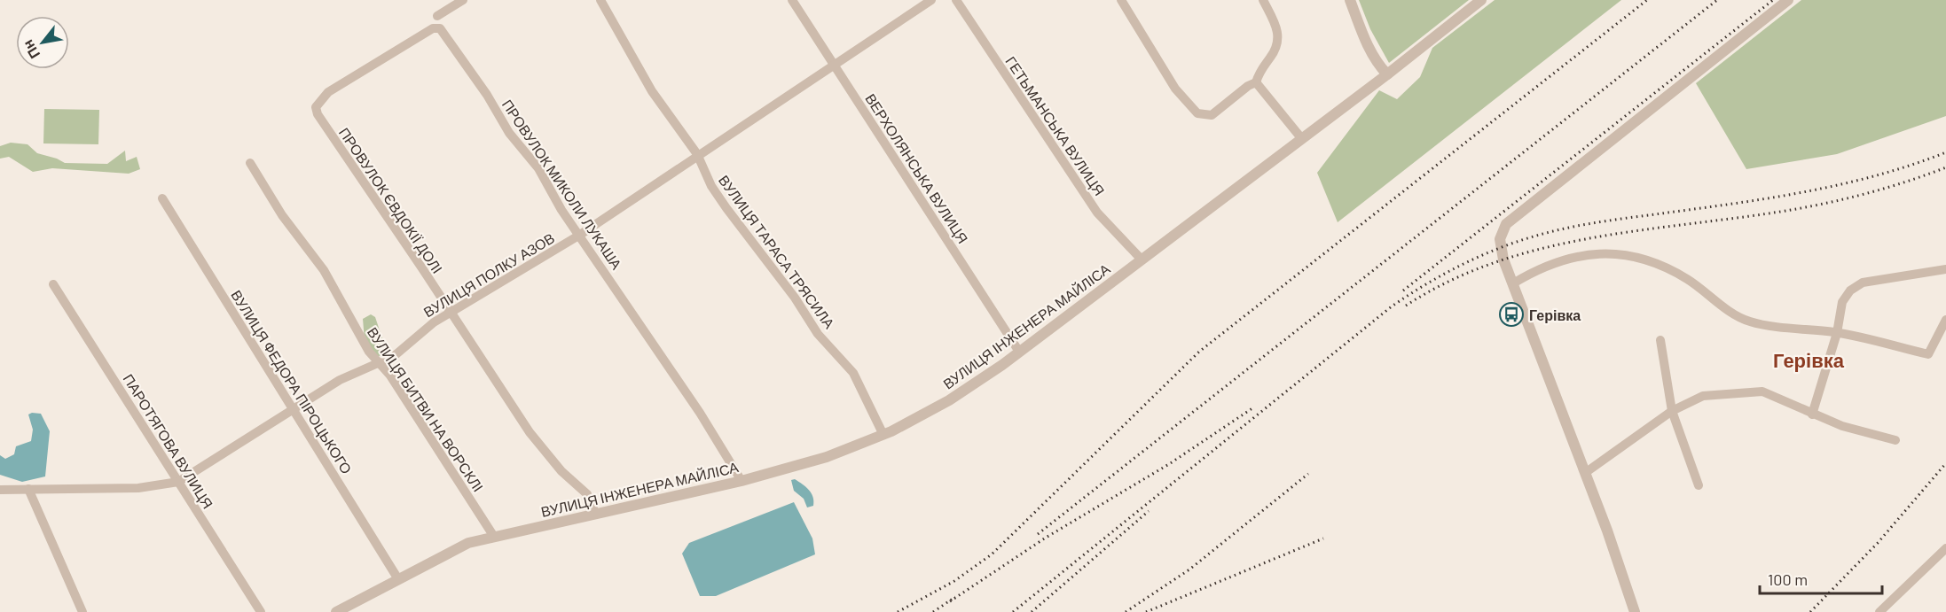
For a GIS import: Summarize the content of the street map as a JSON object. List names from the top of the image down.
{
  "streets": {
    "street": [
      "ГЕТЬМАНСЬКА ВУЛИЦЯ",
      "ВЕРХОЛЯНСЬКА ВУЛИЦЯ",
      "ПРОВУЛОК МИКОЛИ ЛУКАША",
      "ПРОВУЛОК ЄВДОКІЇ ДОЛІ",
      "ВУЛИЦЯ ТАРАСА ТРЯСИЛА",
      "ВУЛИЦЯ ПОЛКУ АЗОВ",
      "ВУЛИЦЯ ІНЖЕНЕРА МАЙЛІСА",
      "ВУЛИЦЯ ФЕДОРА ПІРОЦЬКОГО",
      "ВУЛИЦЯ БИТВИ НА ВОРСКЛІ",
      "ПАРОТЯГОВА ВУЛИЦЯ"
    ]
  },
  "crossings": [
    ["ГЕТЬМАНСЬКА ВУЛИЦЯ", "ВУЛИЦЯ ІНЖЕНЕРА МАЙЛІСА"],
    ["ВЕРХОЛЯНСЬКА ВУЛИЦЯ", "ВУЛИЦЯ ПОЛКУ АЗОВ"],
    ["ВЕРХОЛЯНСЬКА ВУЛИЦЯ", "ВУЛИЦЯ ІНЖЕНЕРА МАЙЛІСА"],
    ["ПРОВУЛОК МИКОЛИ ЛУКАША", "ПРОВУЛОК ЄВДОКІЇ ДОЛІ"],
    ["ПРОВУЛОК МИКОЛИ ЛУКАША", "ВУЛИЦЯ ПОЛКУ АЗОВ"],
    ["ПРОВУЛОК МИКОЛИ ЛУКАША", "ВУЛИЦЯ ІНЖЕНЕРА МАЙЛІСА"],
    ["ПРОВУЛОК ЄВДОКІЇ ДОЛІ", "ВУЛИЦЯ ПОЛКУ АЗОВ"],
    ["ПРОВУЛОК ЄВДОКІЇ ДОЛІ", "ВУЛИЦЯ ІНЖЕНЕРА МАЙЛІСА"],
    ["ВУЛИЦЯ ТАРАСА ТРЯСИЛА", "ВУЛИЦЯ ПОЛКУ АЗОВ"],
    ["ВУЛИЦЯ ТАРАСА ТРЯСИЛА", "ВУЛИЦЯ ІНЖЕНЕРА МАЙЛІСА"],
    ["ВУЛИЦЯ ПОЛКУ АЗОВ", "ВУЛИЦЯ ФЕДОРА ПІРОЦЬКОГО"],
    ["ВУЛИЦЯ ПОЛКУ АЗОВ", "ВУЛИЦЯ БИТВИ НА ВОРСКЛІ"],
    ["ВУЛИЦЯ ПОЛКУ АЗОВ", "ПАРОТЯГОВА ВУЛИЦЯ"],
    ["ВУЛИЦЯ ІНЖЕНЕРА МАЙЛІСА", "ВУЛИЦЯ ФЕДОРА ПІРОЦЬКОГО"],
    ["ВУЛИЦЯ ІНЖЕНЕРА МАЙЛІСА", "ВУЛИЦЯ БИТВИ НА ВОРСКЛІ"]
  ],
  "districts": ["Герівка"],
  "places": {
    "bus stop": ["Герівка"]
  },
  "scale_bar": "100 m",
  "north": "bottom left"
}
